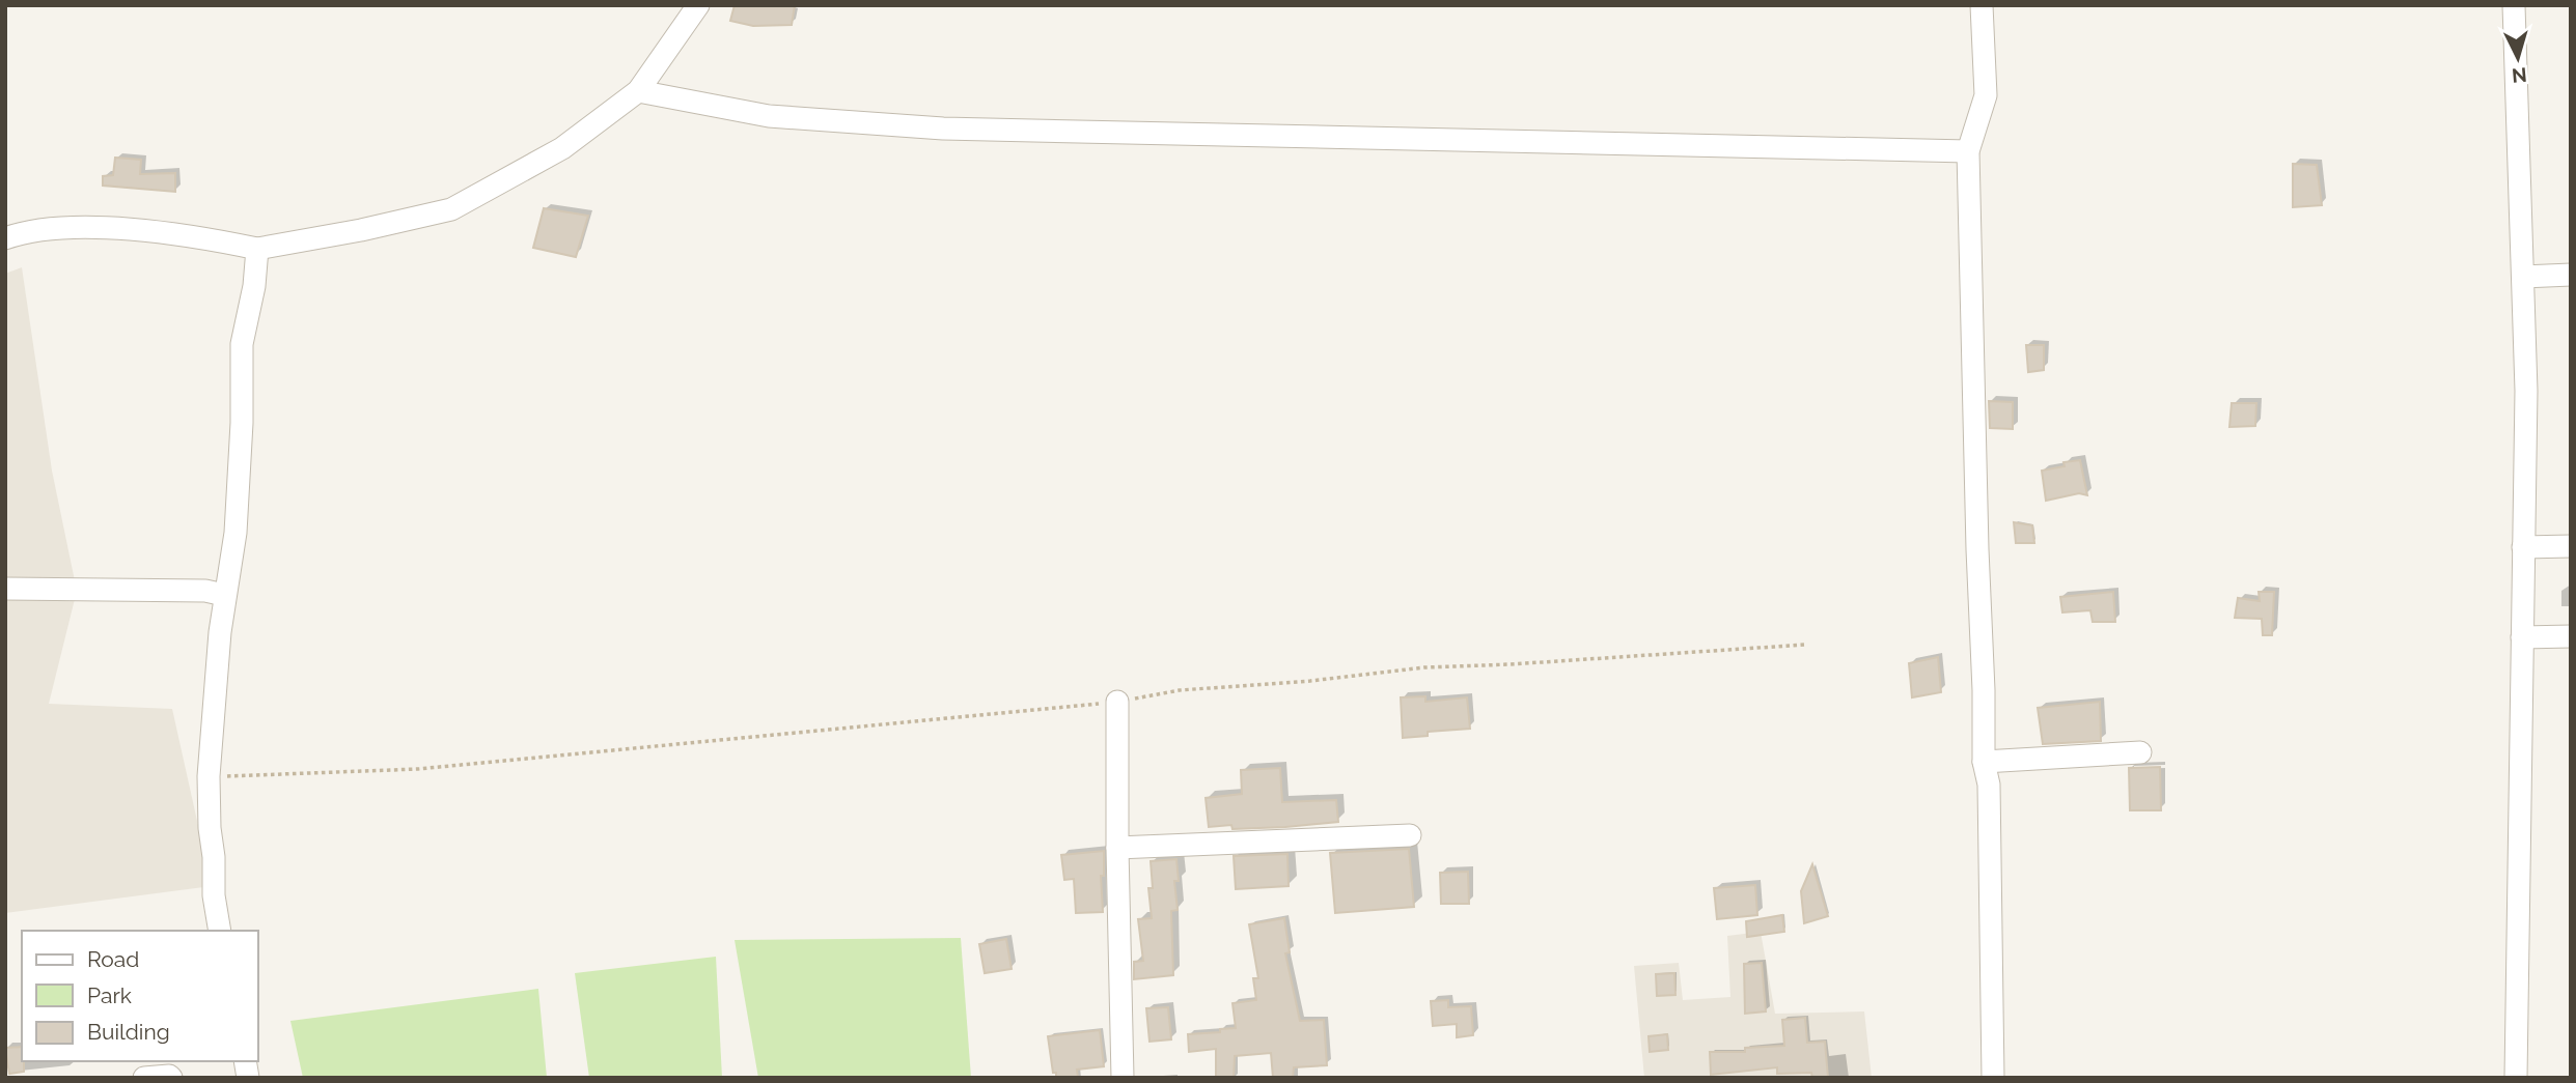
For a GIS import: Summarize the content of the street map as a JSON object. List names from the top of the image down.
{
  "legend": ["Road", "Park", "Building"],
  "north": "bottom"
}
